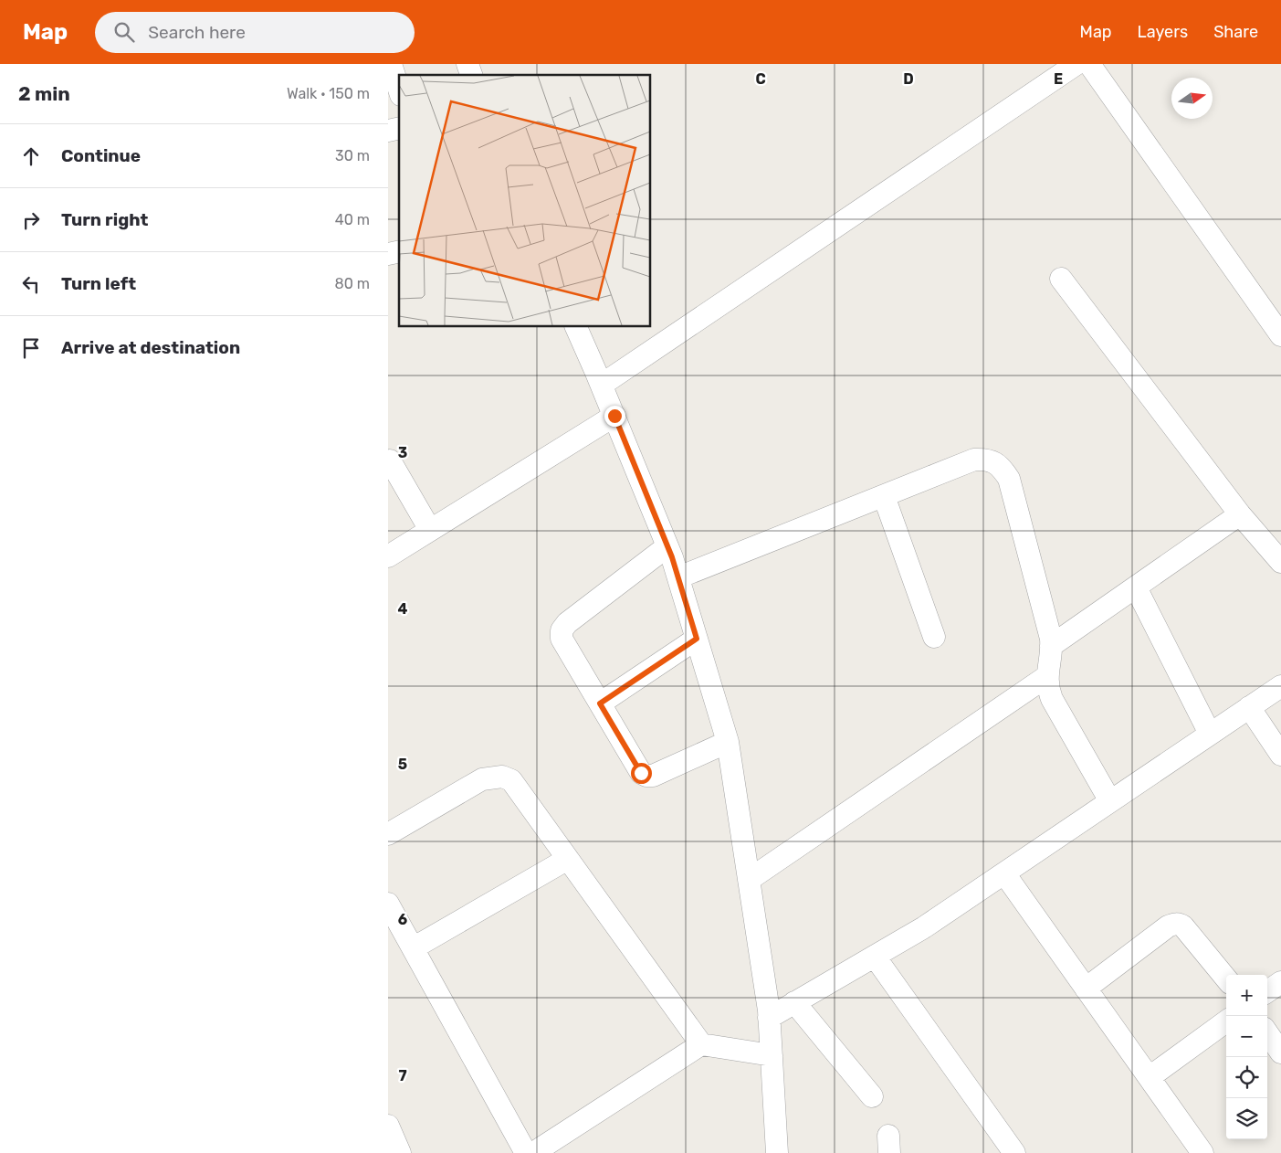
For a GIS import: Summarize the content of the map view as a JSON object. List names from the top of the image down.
{
  "north": "right",
  "page": {
    "header": "Map",
    "search": "Search here",
    "nav": ["Map", "Layers", "Share"],
    "heading": ["2 min", "Walk · 150 m"],
    "list": [
      ["Continue", "30 m"],
      ["Turn right", "40 m"],
      ["Turn left", "80 m"],
      "Arrive at destination"
    ],
    "map_buttons": ["+", "−"]
  },
  "grid": {
    "columns": ["C", "D", "E"],
    "rows": [
      "3",
      "4",
      "5",
      "6",
      "7"
    ]
  }
}
